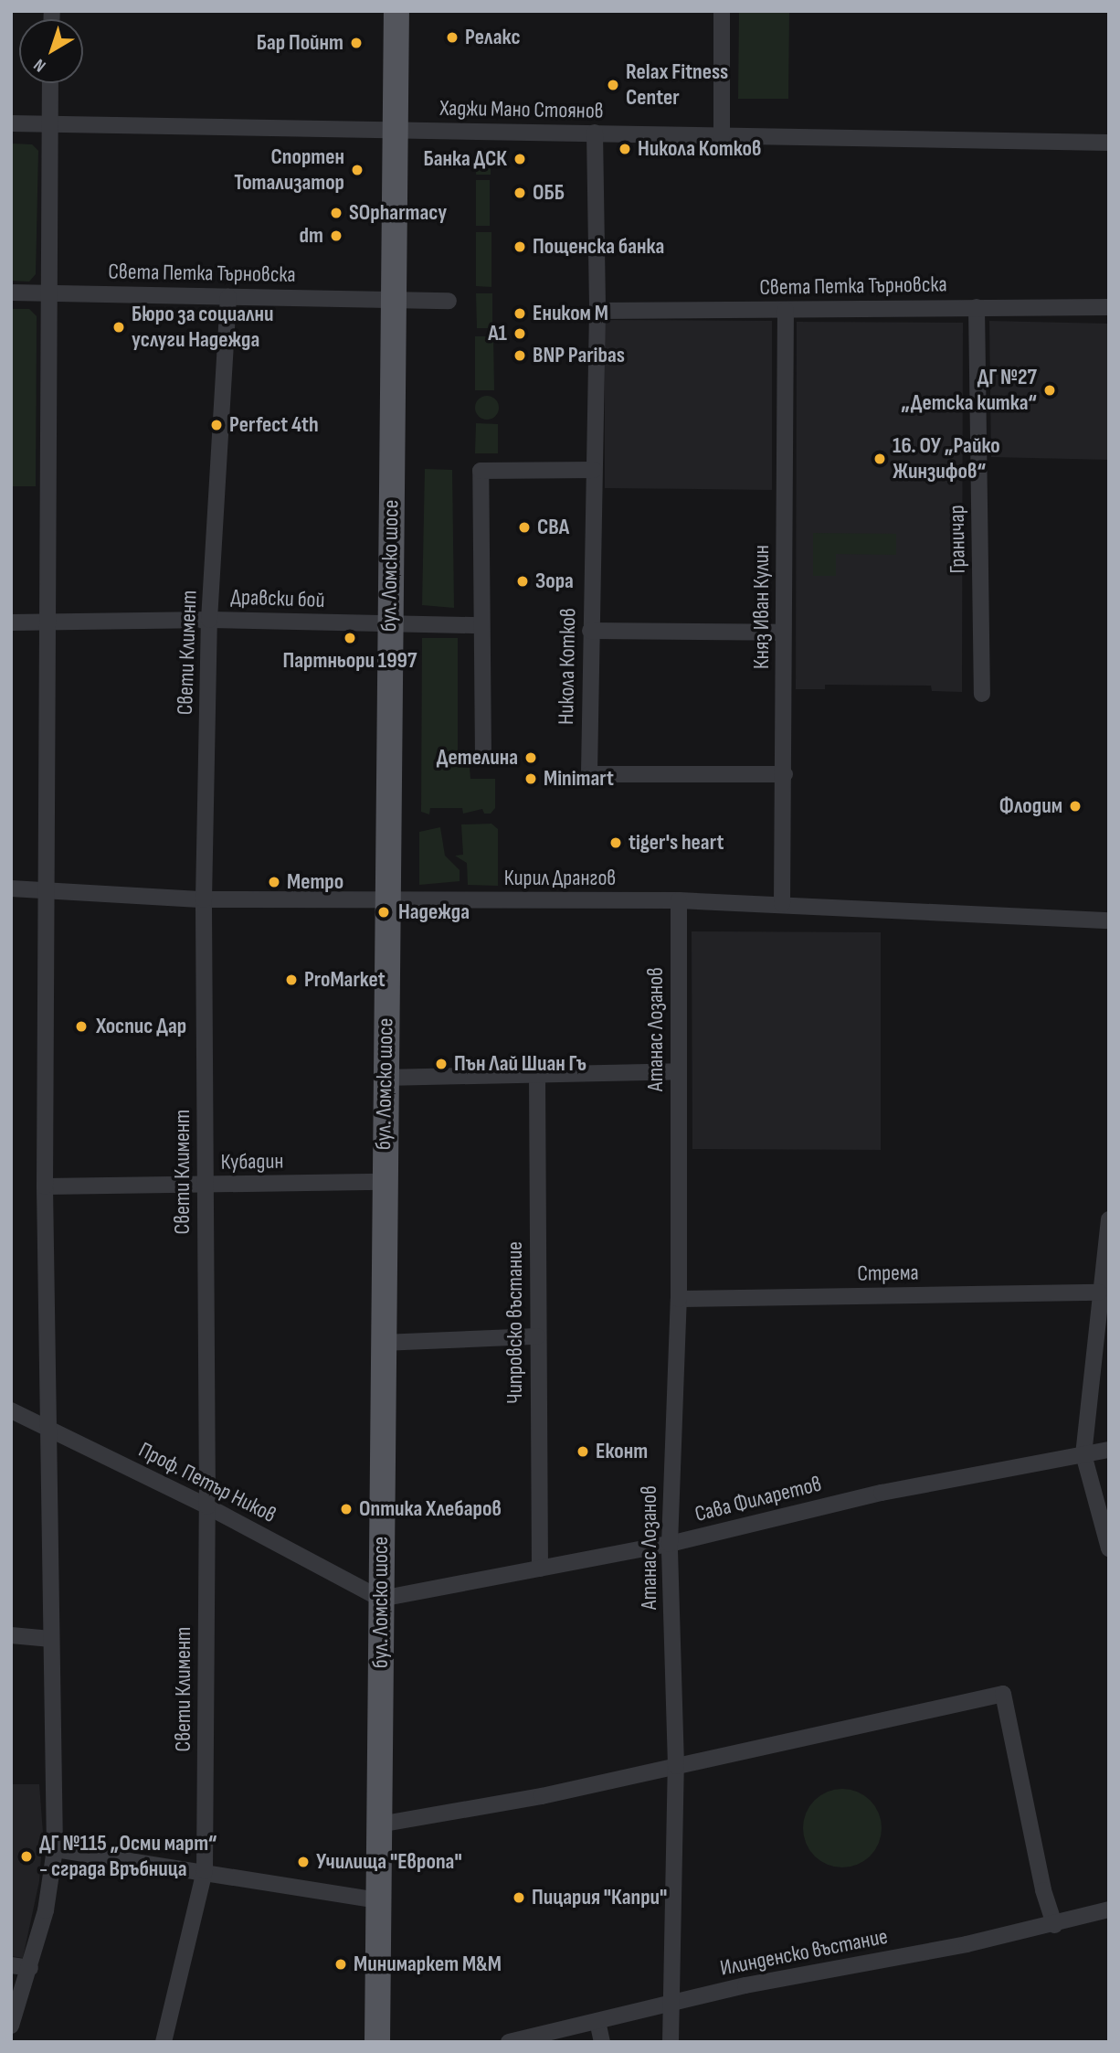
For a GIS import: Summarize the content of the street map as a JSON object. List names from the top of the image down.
{
  "streets": {
    "main road": ["бул. Ломско шосе"],
    "street": [
      "Хаджи Мано Стоянов",
      "Света Петка Търновска",
      "Граничар",
      "Дравски бой",
      "Княз Иван Кулин",
      "Свети Климент",
      "Никола Котков",
      "Кирил Дрангов",
      "Атанас Лозанов",
      "Кубадин",
      "Стрема",
      "Чипровско въстание",
      "Проф. Петър Ников",
      "Сава Филаретов",
      "Илинденско въстание"
    ]
  },
  "crossings": [
    ["Хаджи Мано Стоянов", "бул. Ломско шосе"],
    ["Хаджи Мано Стоянов", "Никола Котков"],
    ["Света Петка Търновска", "Граничар"],
    ["Света Петка Търновска", "бул. Ломско шосе"],
    ["Света Петка Търновска", "Княз Иван Кулин"],
    ["Света Петка Търновска", "Свети Климент"],
    ["Света Петка Търновска", "Никола Котков"],
    ["бул. Ломско шосе", "Дравски бой"],
    ["бул. Ломско шосе", "Кирил Дрангов"],
    ["бул. Ломско шосе", "Кубадин"],
    ["бул. Ломско шосе", "Проф. Петър Ников"],
    ["бул. Ломско шосе", "Сава Филаретов"],
    ["Дравски бой", "Свети Климент"],
    ["Княз Иван Кулин", "Никола Котков"],
    ["Княз Иван Кулин", "Кирил Дрангов"],
    ["Свети Климент", "Кирил Дрангов"],
    ["Свети Климент", "Кубадин"],
    ["Свети Климент", "Проф. Петър Ников"],
    ["Кирил Дрангов", "Атанас Лозанов"],
    ["Атанас Лозанов", "Стрема"],
    ["Атанас Лозанов", "Сава Филаретов"],
    ["Атанас Лозанов", "Илинденско въстание"],
    ["Чипровско въстание", "Сава Филаретов"],
    ["Проф. Петър Ников", "Сава Филаретов"]
  ],
  "places": [
    "Релакс",
    "Бар Пойнт",
    "Relax Fitness Center",
    "Никола Котков",
    "Банка ДСК",
    "Спортен Тотализатор",
    "ОББ",
    "SOpharmacy",
    "dm",
    "Пощенска банка",
    "Еником М",
    "Бюро за социални услуги Надежда",
    "A1",
    "BNP Paribas",
    "ДГ №27 „Детска китка“",
    "Perfect 4th",
    "16. ОУ „Райко Жинзифов“",
    "CBA",
    "Зора",
    "Партньори 1997",
    "Детелина",
    "Minimart",
    "Флодим",
    "tiger's heart",
    "Метро",
    "Надежда",
    "ProMarket",
    "Хоспис Дар",
    "Пън Лай Шиан Гъ",
    "Еконт",
    "Оптика Хлебаров",
    "ДГ №115 „Осми март“ - сграда Връбница",
    "Училища \"Европа\"",
    "Пицария \"Капри\"",
    "Минимаркет М&М"
  ],
  "north": "bottom left"
}
